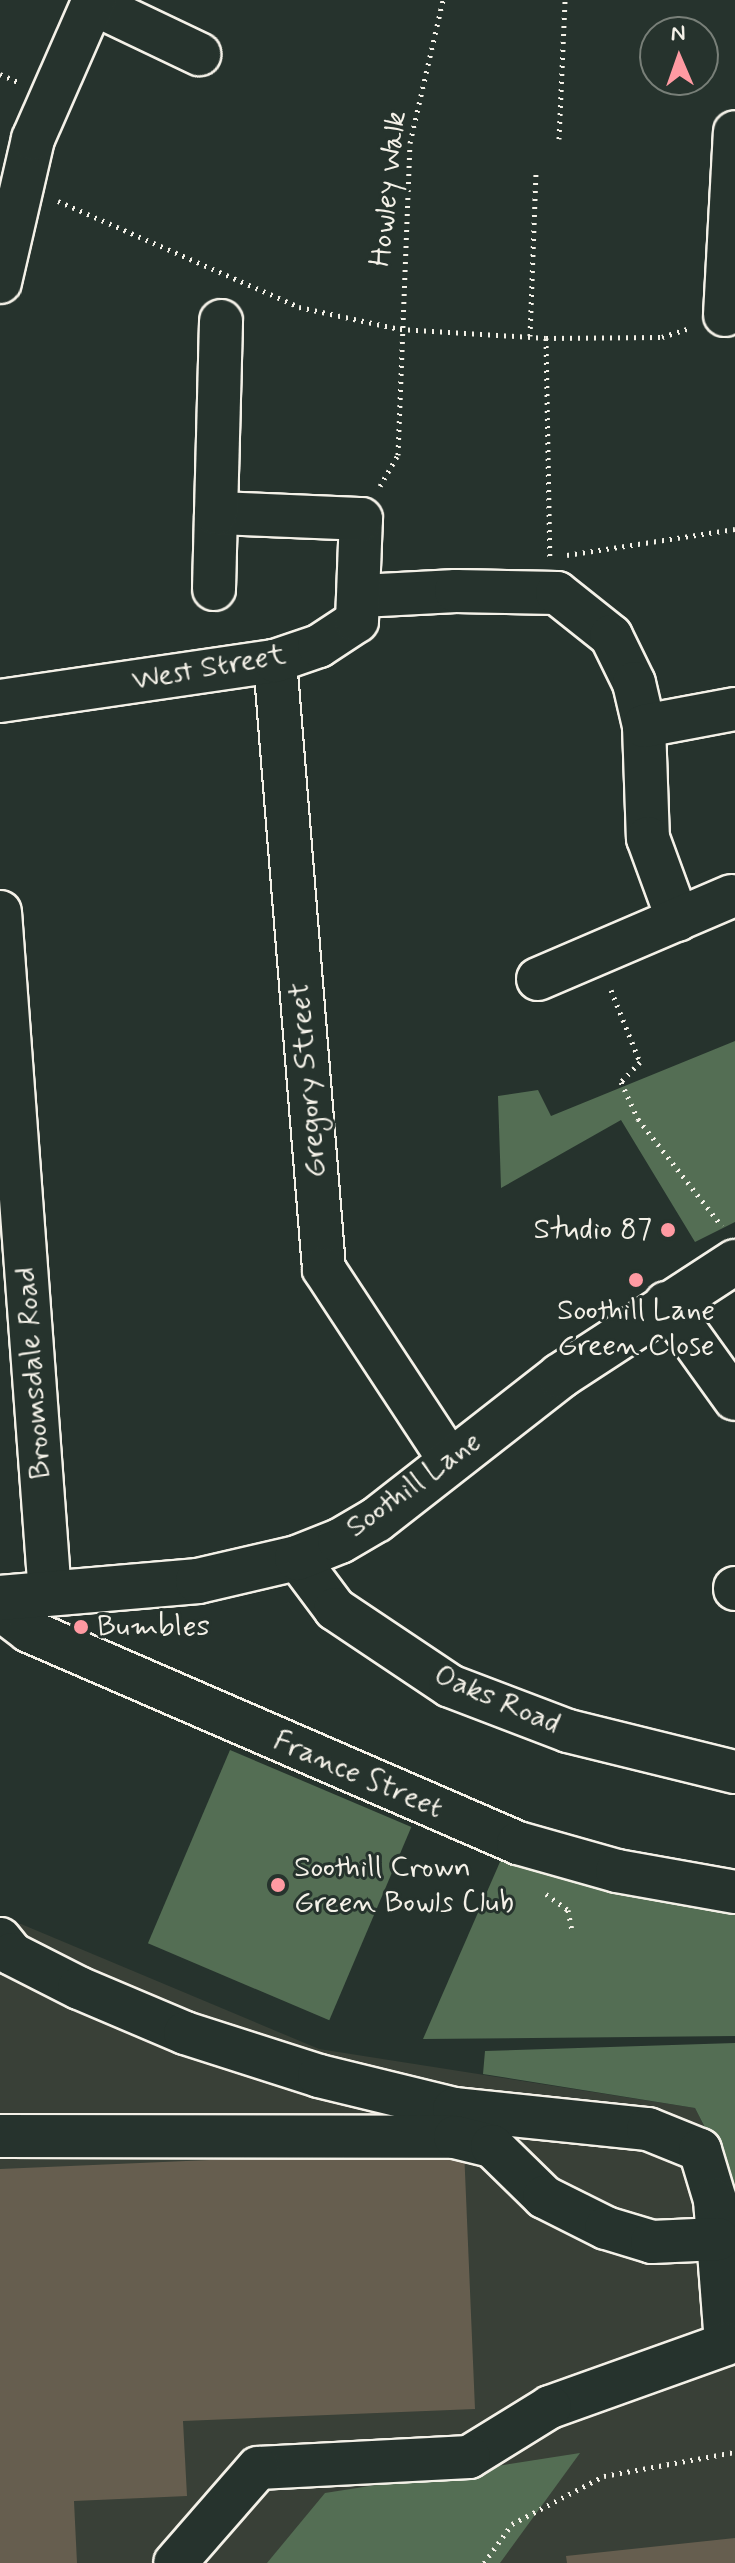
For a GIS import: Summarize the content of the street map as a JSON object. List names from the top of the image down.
{
  "streets": {
    "main road": ["Soothill Lane"],
    "street": [
      "West Street",
      "Gregory Street",
      "Broomsdale Road",
      "Oaks Road",
      "France Street"
    ],
    "path": ["Howley Walk"]
  },
  "crossings": [
    ["West Street", "Gregory Street"],
    ["Gregory Street", "Soothill Lane"],
    ["Broomsdale Road", "Soothill Lane"],
    ["Soothill Lane", "Oaks Road"]
  ],
  "places": [
    "Studio 87",
    "Soothill Lane Green Close",
    "Bumbles",
    "Soothill Crown Green Bowls Club"
  ],
  "north": "top"
}
